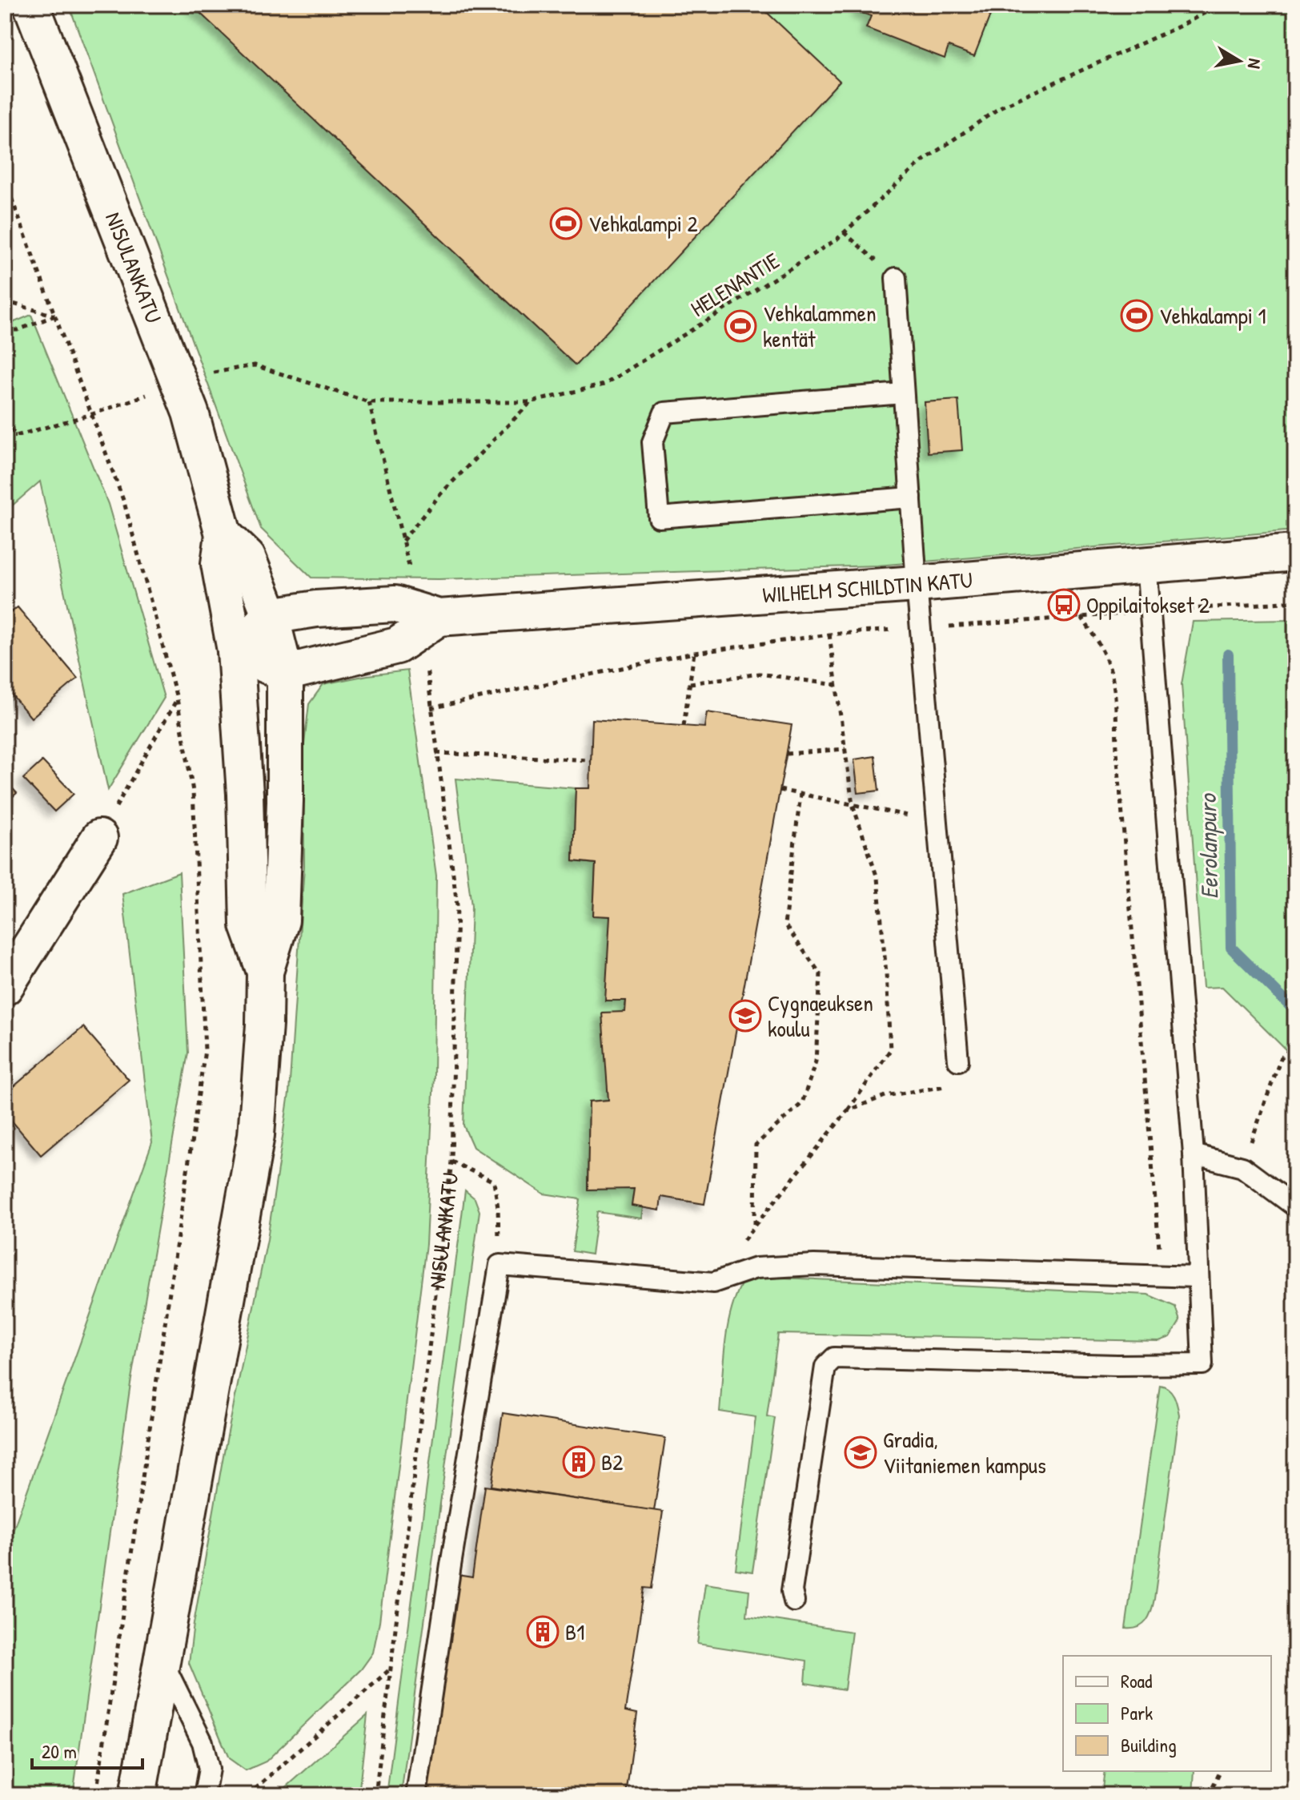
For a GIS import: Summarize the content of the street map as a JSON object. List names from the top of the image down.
{
  "streets": {
    "main road": ["NISULANKATU", "WILHELM SCHILDTIN KATU"],
    "path": ["HELENANTIE"]
  },
  "crossings": [
    ["NISULANKATU", "WILHELM SCHILDTIN KATU"]
  ],
  "water": ["Eerolanpuro"],
  "places": {
    "sports": ["Vehkalampi 2", "Vehkalampi 1", "Vehkalammen kentät"],
    "bus stop": ["Oppilaitokset 2"],
    "school or university": ["Cygnaeuksen koulu", "Gradia, Viitaniemen kampus"],
    "building": ["B2", "B1"]
  },
  "legend": ["Road", "Park", "Building"],
  "scale_bar": "20 m",
  "north": "right"
}
